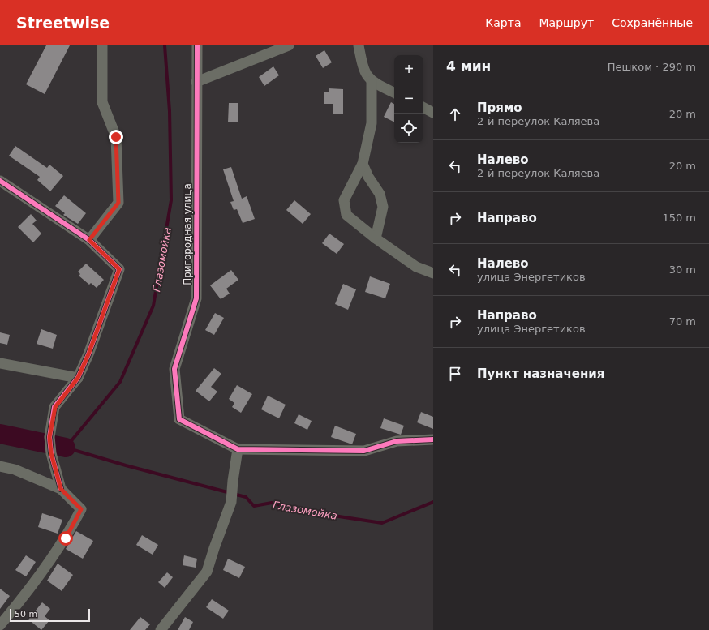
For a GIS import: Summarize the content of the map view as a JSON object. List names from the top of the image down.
{
  "streets": {
    "street": ["Пригородная улица"]
  },
  "water": ["Глазомойка"],
  "scale_bar": "50 m",
  "page": {
    "header": "Streetwise",
    "nav": ["Карта", "Маршрут", "Сохранённые"],
    "heading": ["4 мин", "Пешком · 290 m"],
    "map_buttons": ["+", "−"],
    "list": [
      ["Прямо", "2-й переулок Каляева", "20 m"],
      ["Налево", "2-й переулок Каляева", "20 m"],
      ["Направо", "150 m"],
      ["Налево", "улица Энергетиков", "30 m"],
      ["Направо", "улица Энергетиков", "70 m"],
      "Пункт назначения"
    ],
    "scale": "50 m"
  }
}
